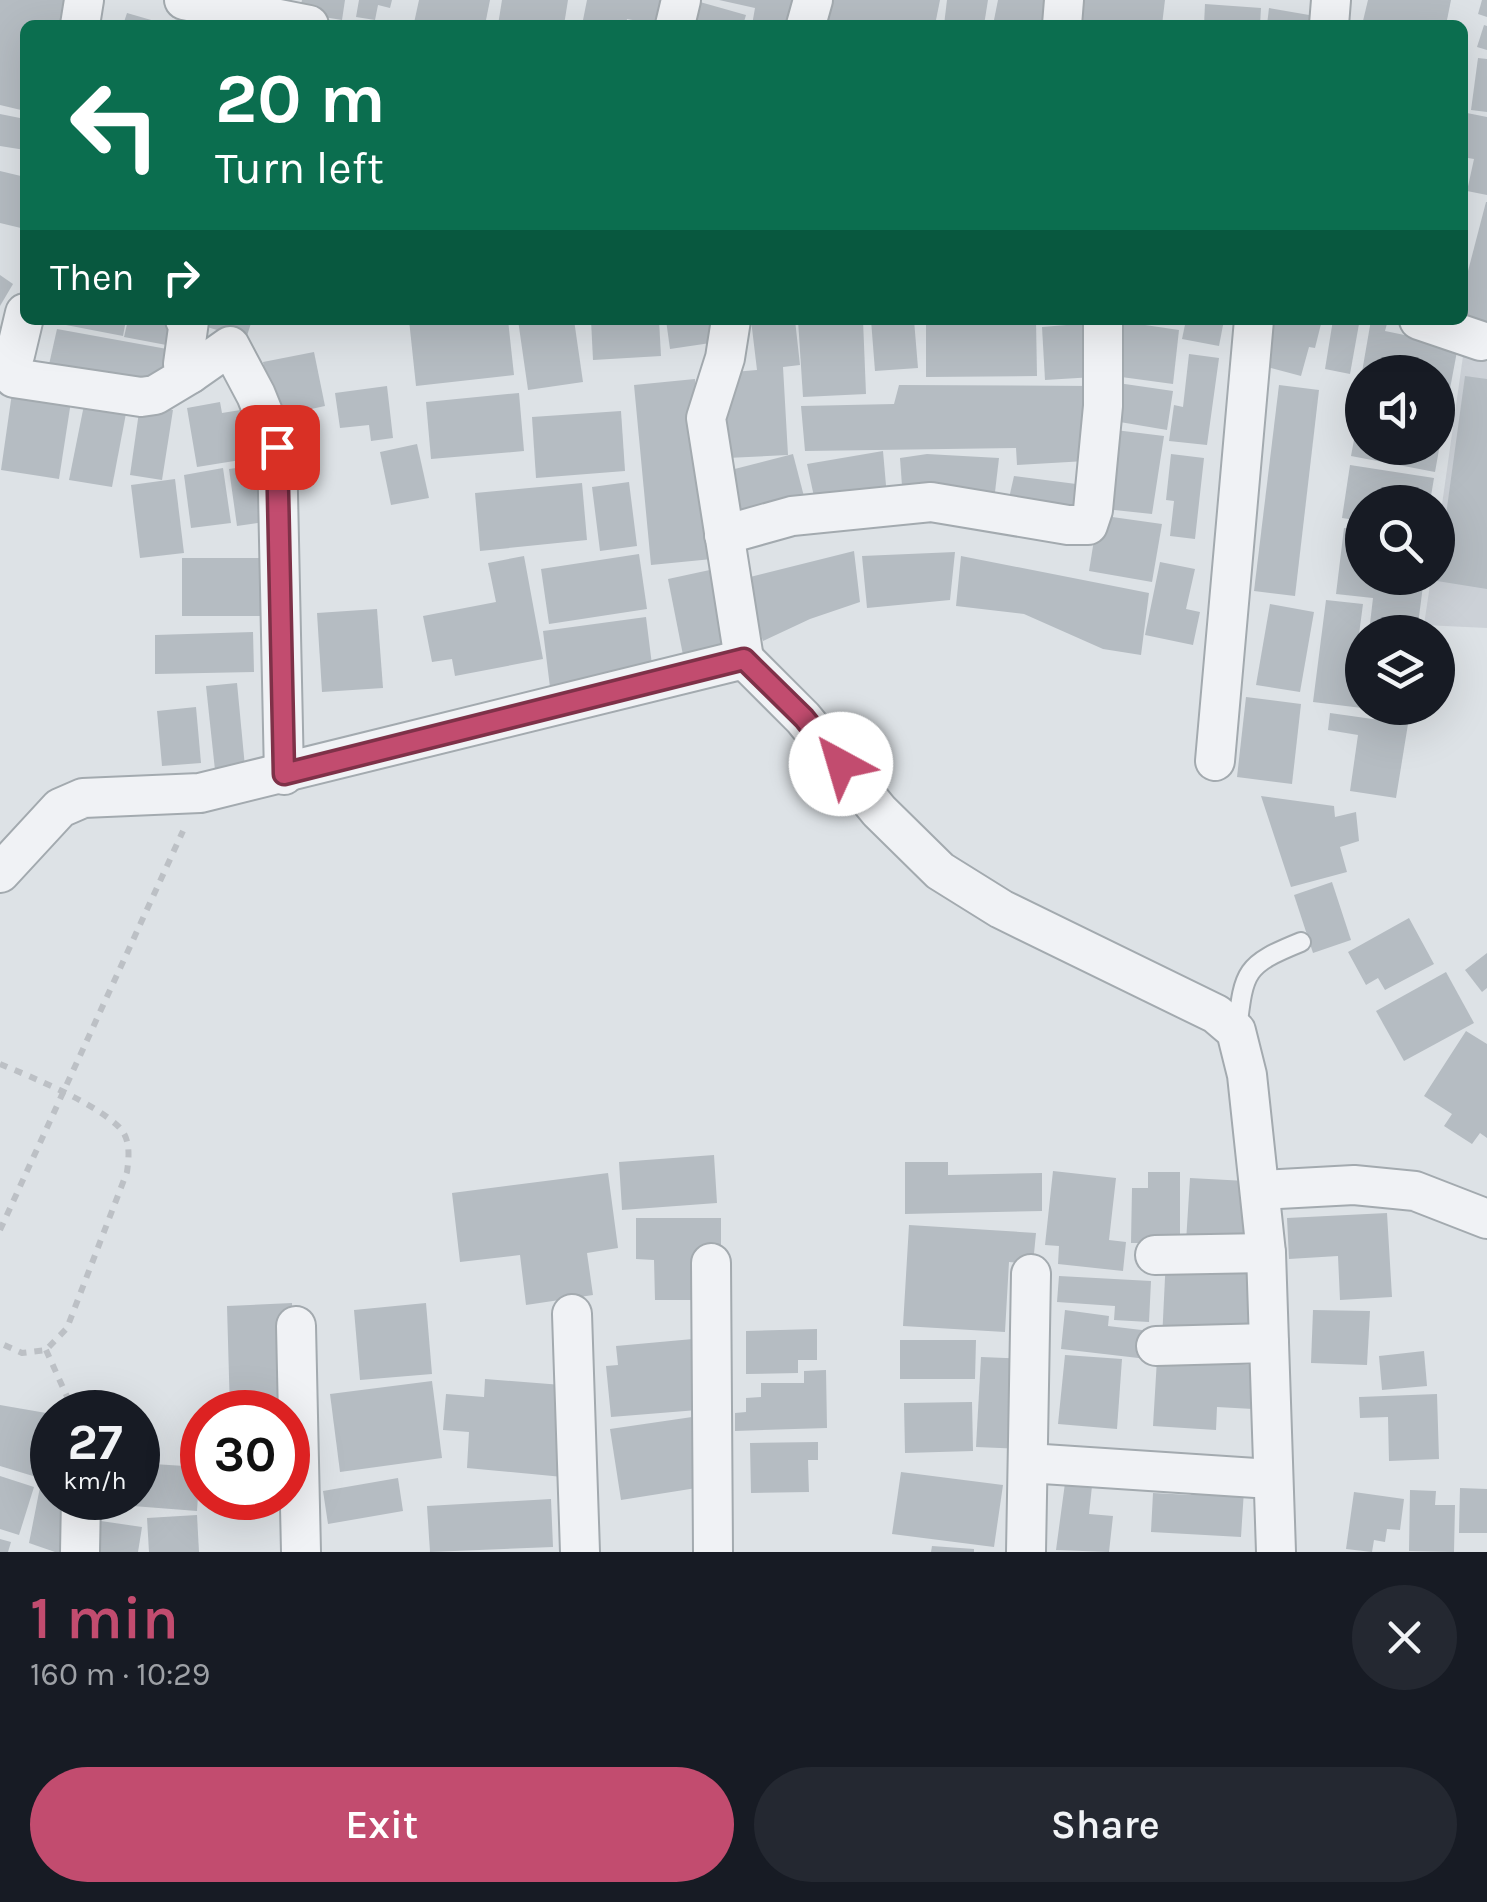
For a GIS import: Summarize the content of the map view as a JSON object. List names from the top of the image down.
{
  "page": {
    "turn": ["20 m", "Turn left"],
    "then": "Then",
    "speed": "27 km/h",
    "limit": "30",
    "heading": ["1 min", "160 m · 10:29"],
    "buttons": ["Exit", "Share"]
  }
}
